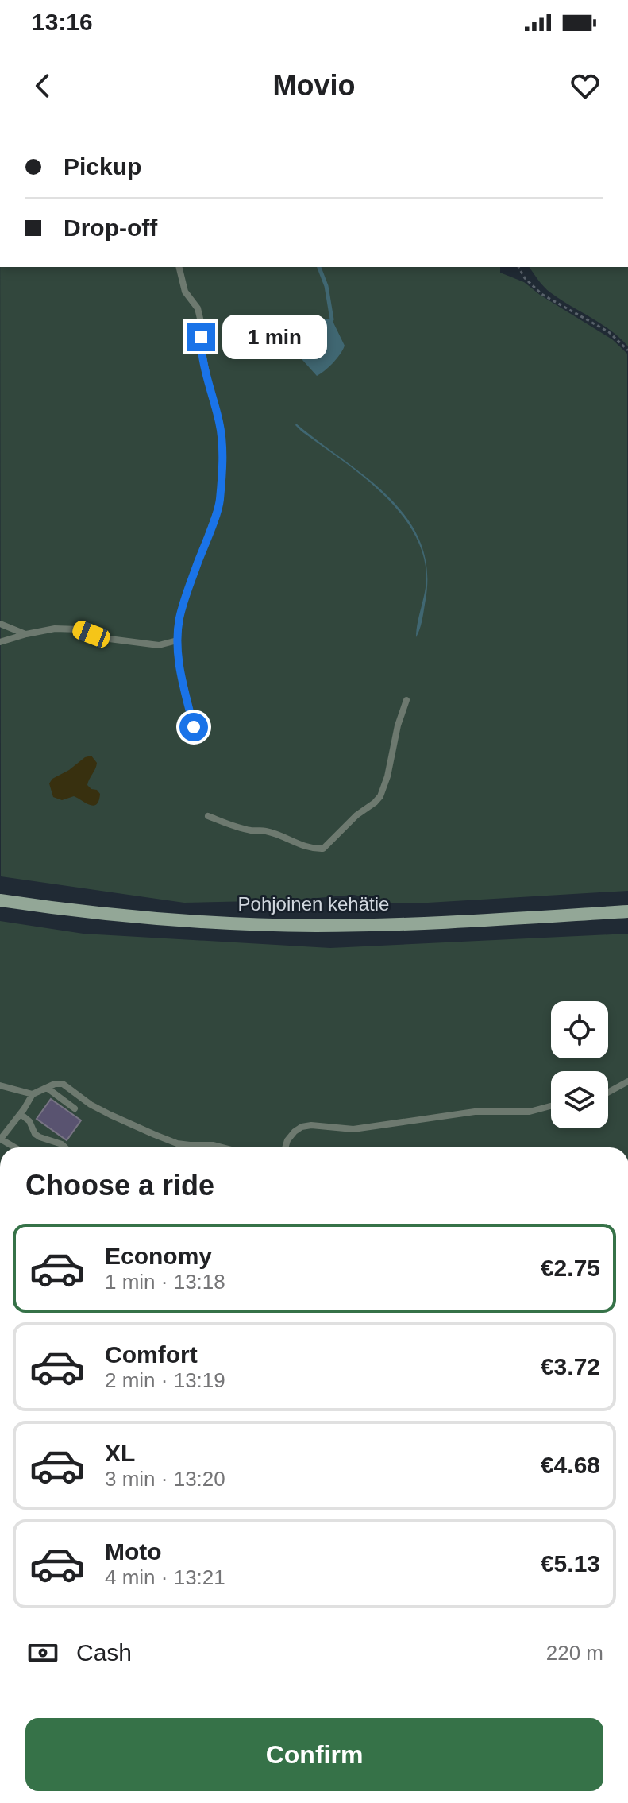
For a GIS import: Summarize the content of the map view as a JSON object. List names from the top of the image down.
{
  "streets": {
    "main road": ["Pohjoinen kehätie"]
  },
  "page": {
    "status": "13:16",
    "header": "Movio",
    "banner": ["Pickup", "Drop-off"],
    "bubble": "1 min",
    "heading": "Choose a ride",
    "list": [
      {
        "name": "Economy",
        "note": "1 min · 13:18",
        "value": "€2.75"
      },
      {
        "name": "Comfort",
        "note": "2 min · 13:19",
        "value": "€3.72"
      },
      {
        "name": "XL",
        "note": "3 min · 13:20",
        "value": "€4.68"
      },
      {
        "name": "Moto",
        "note": "4 min · 13:21",
        "value": "€5.13"
      }
    ],
    "pay": ["Cash", "220 m"],
    "buttons": "Confirm"
  }
}
